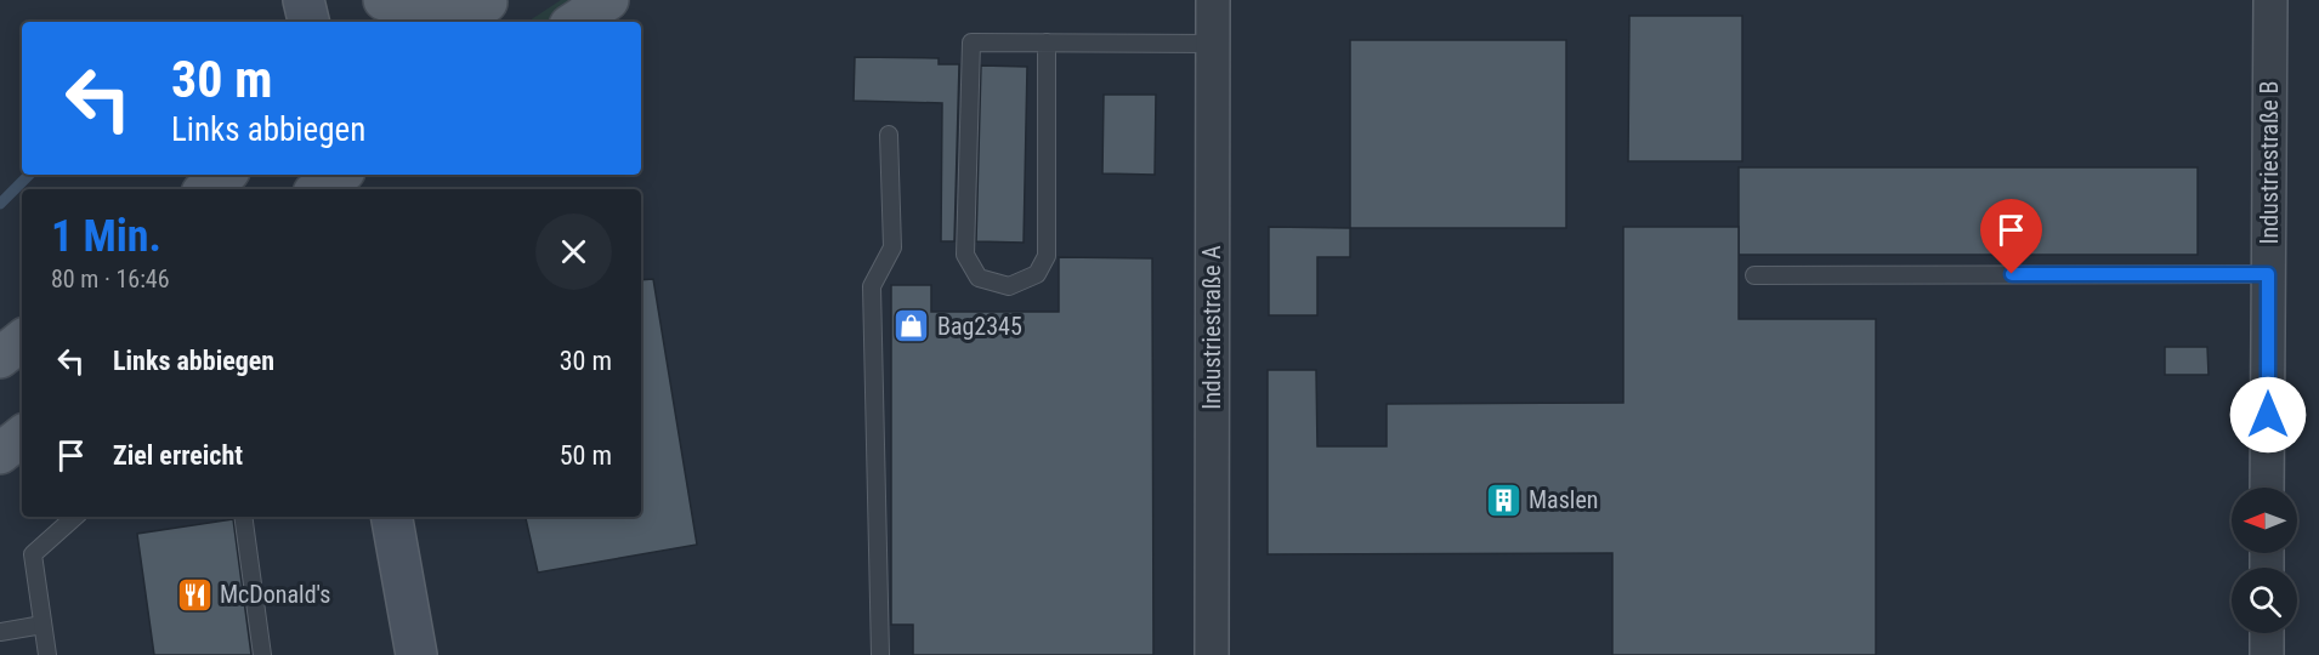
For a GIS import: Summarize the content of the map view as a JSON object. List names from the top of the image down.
{
  "streets": {
    "street": ["Industriestraße B", "Industriestraße A"]
  },
  "places": {
    "shop": ["Bag2345"],
    "building": ["Maslen"],
    "restaurant": ["McDonald's"]
  },
  "north": "left",
  "page": {
    "turn": ["30 m", "Links abbiegen"],
    "heading": ["1 Min.", "80 m · 16:46"],
    "list": [
      {
        "name": "Links abbiegen",
        "value": "30 m"
      },
      {
        "name": "Ziel erreicht",
        "value": "50 m"
      }
    ]
  }
}
